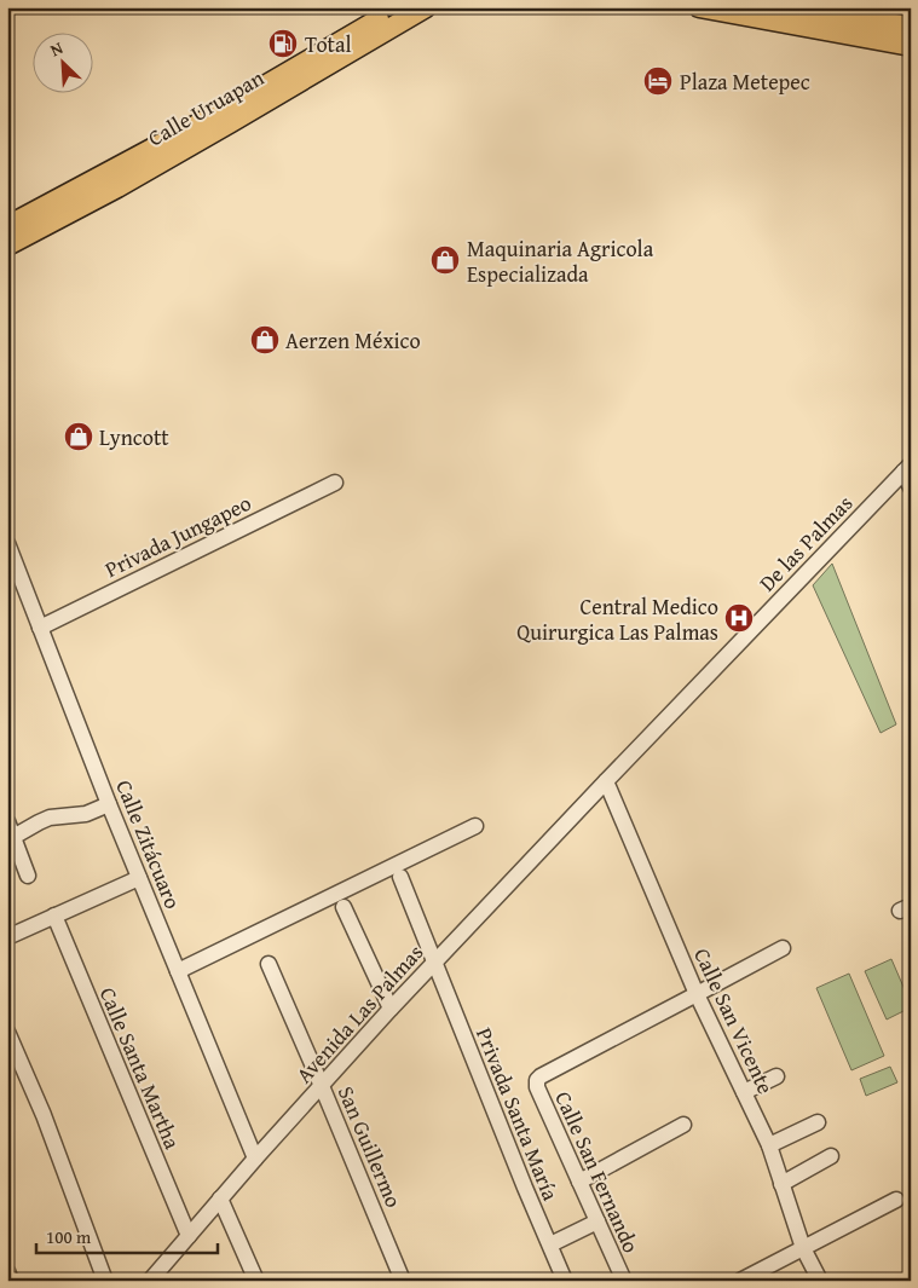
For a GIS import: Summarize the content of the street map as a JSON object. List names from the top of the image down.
{
  "streets": {
    "main road": ["Calle Uruapan"],
    "street": [
      "Privada Jungapeo",
      "De las Palmas",
      "Calle Zitácuaro",
      "Avenida Las Palmas",
      "Calle San Vicente",
      "Calle Santa Martha",
      "Privada Santa María",
      "San Guillermo",
      "Calle San Fernando"
    ]
  },
  "crossings": [
    ["Privada Jungapeo", "Calle Zitácuaro"],
    ["De las Palmas", "Avenida Las Palmas"],
    ["De las Palmas", "Calle San Vicente"],
    ["Calle Zitácuaro", "Avenida Las Palmas"],
    ["Avenida Las Palmas", "Calle San Vicente"],
    ["Avenida Las Palmas", "Calle Santa Martha"],
    ["Avenida Las Palmas", "Privada Santa María"],
    ["Avenida Las Palmas", "San Guillermo"],
    ["Calle San Vicente", "Calle San Fernando"]
  ],
  "places": {
    "fuel station": ["Total"],
    "hotel": ["Plaza Metepec"],
    "shop": ["Maquinaria Agricola Especializada", "Aerzen México", "Lyncott"],
    "hospital": ["Central Medico Quirurgica Las Palmas"]
  },
  "scale_bar": "100 m",
  "north": "top left"
}
